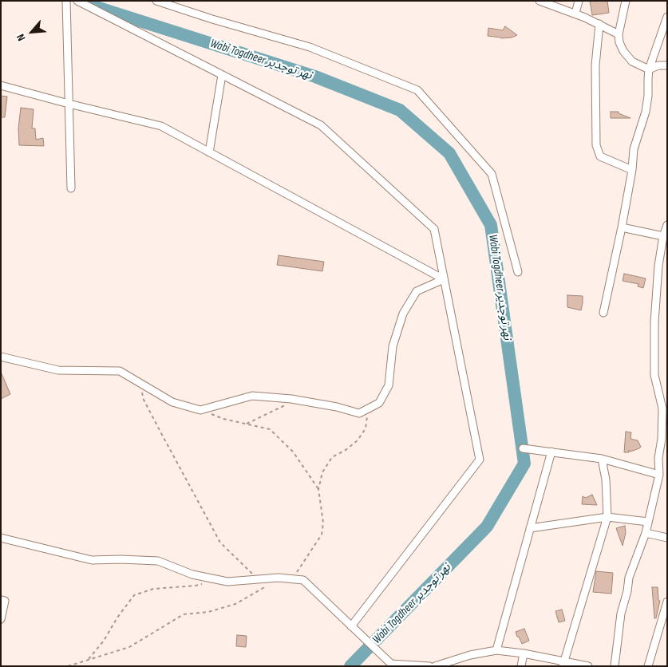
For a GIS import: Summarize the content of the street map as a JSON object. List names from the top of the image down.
{
  "water": ["Wabi Togdheer نهر توجدير"],
  "north": "bottom left"
}
